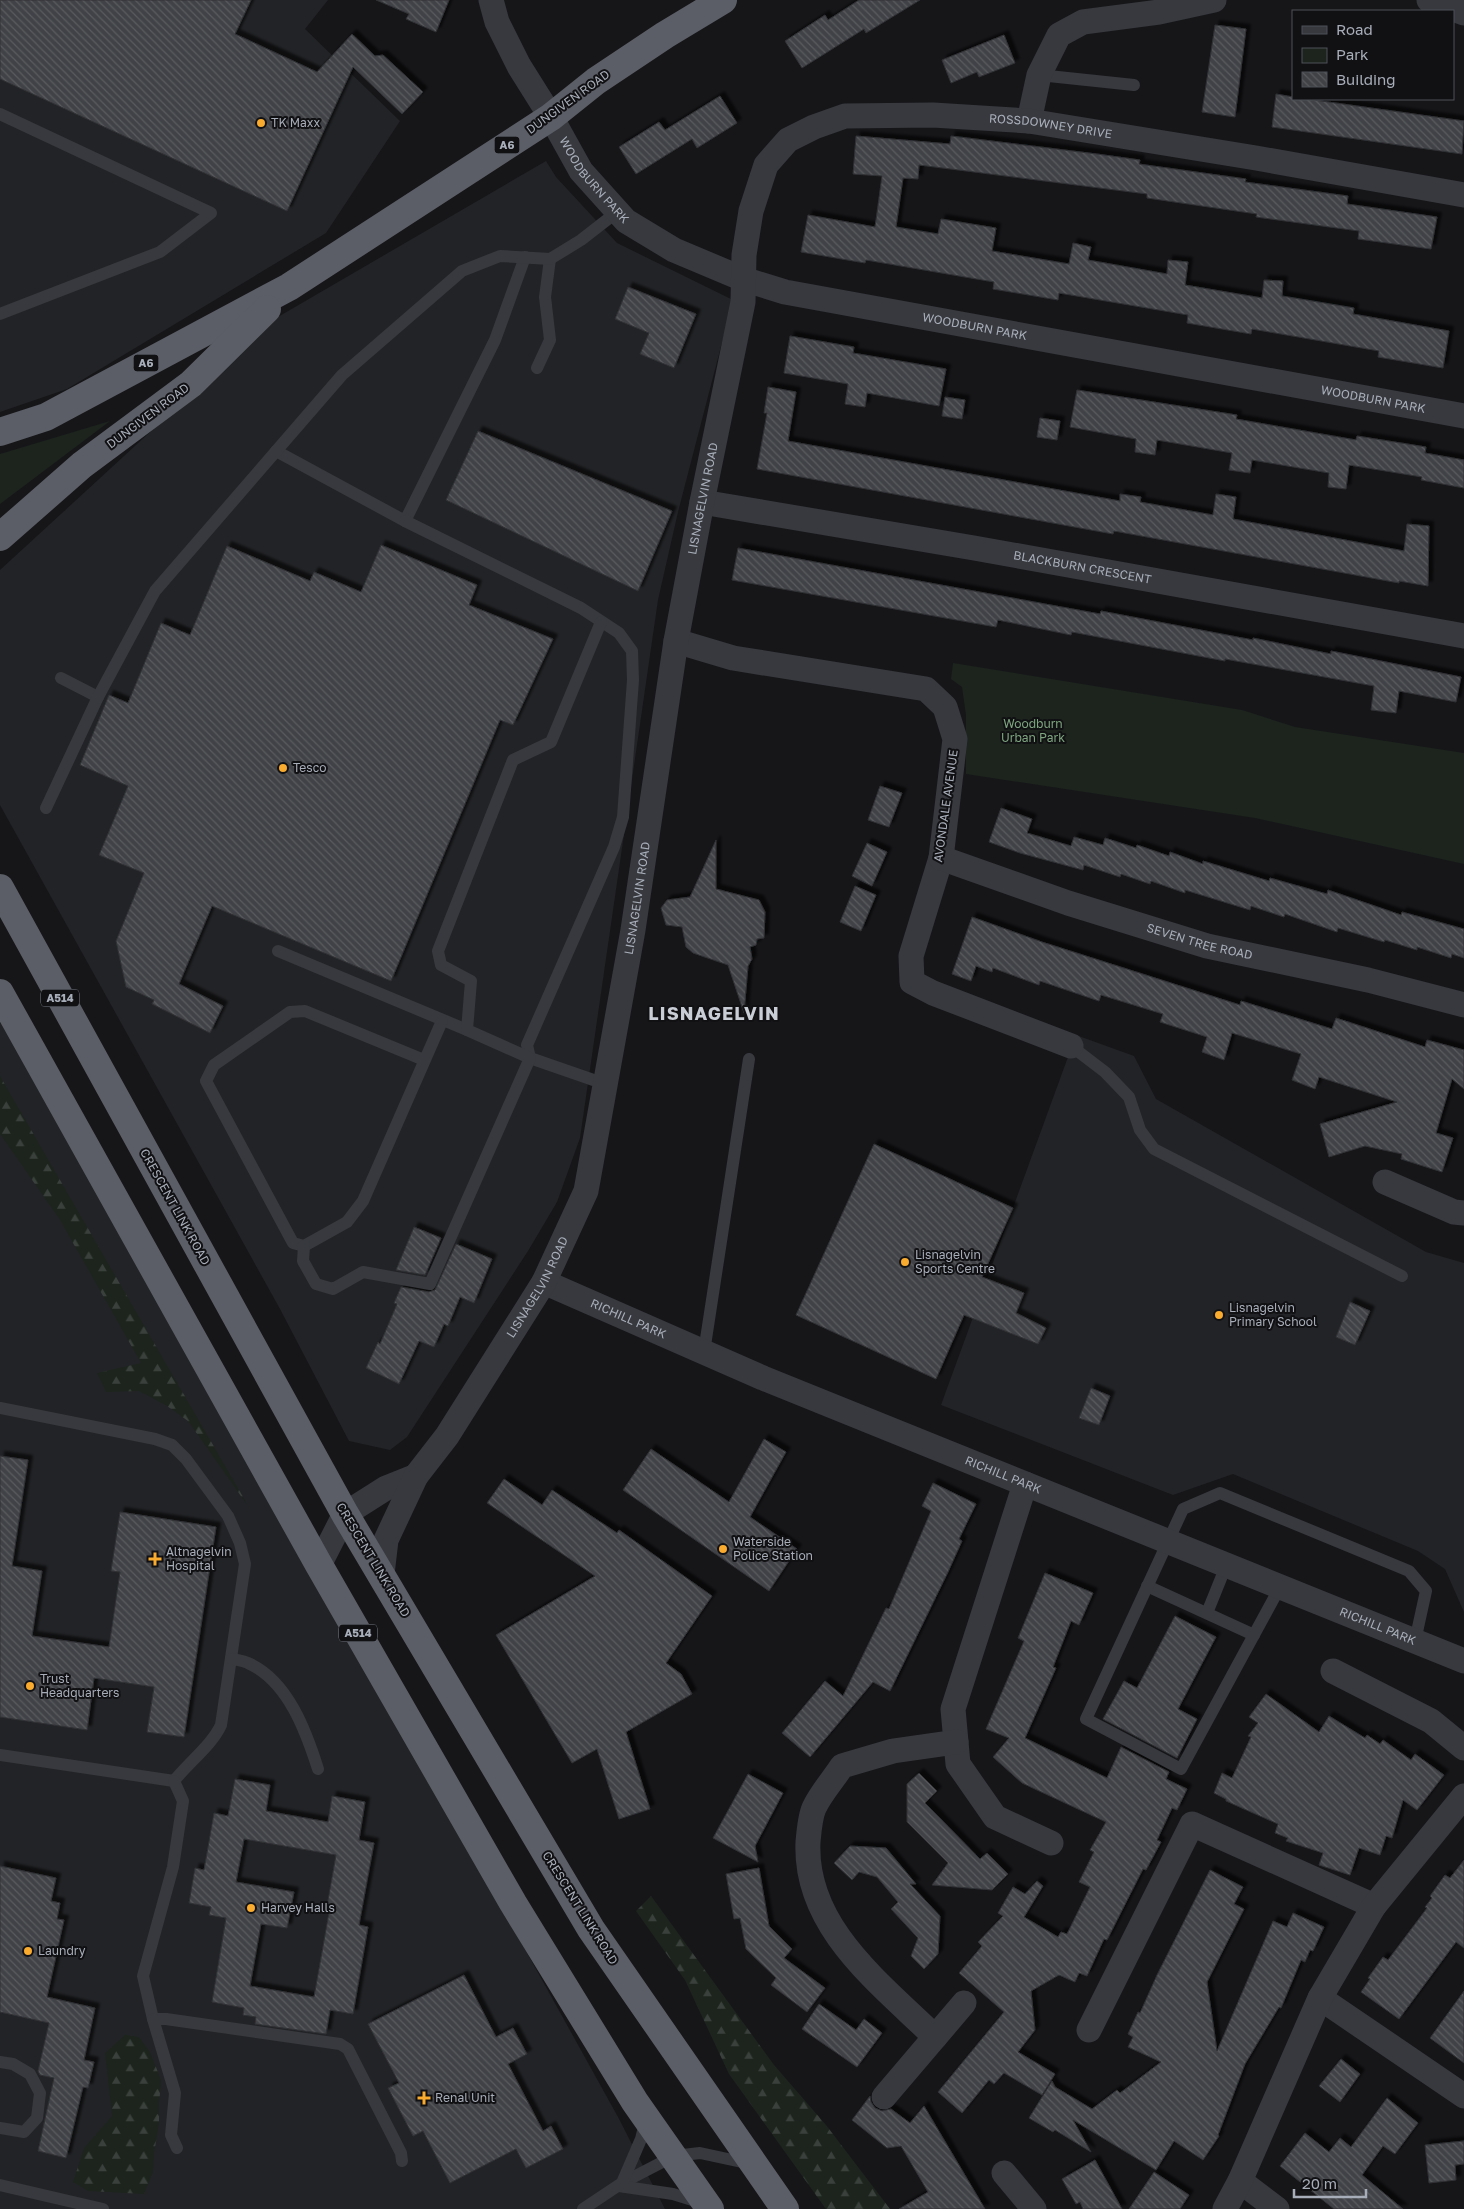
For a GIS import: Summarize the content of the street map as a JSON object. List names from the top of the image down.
{
  "streets": {
    "highway": [
      "DUNGIVEN ROAD",
      "A6",
      "A514",
      "CRESCENT LINK ROAD"
    ],
    "street": [
      "ROSSDOWNEY DRIVE",
      "WOODBURN PARK",
      "LISNAGELVIN ROAD",
      "BLACKBURN CRESCENT",
      "AVONDALE AVENUE",
      "SEVEN TREE ROAD",
      "RICHILL PARK"
    ]
  },
  "crossings": [
    ["DUNGIVEN ROAD", "WOODBURN PARK"],
    ["ROSSDOWNEY DRIVE", "WOODBURN PARK"],
    ["ROSSDOWNEY DRIVE", "LISNAGELVIN ROAD"],
    ["WOODBURN PARK", "LISNAGELVIN ROAD"],
    ["LISNAGELVIN ROAD", "BLACKBURN CRESCENT"],
    ["LISNAGELVIN ROAD", "AVONDALE AVENUE"],
    ["LISNAGELVIN ROAD", "CRESCENT LINK ROAD"],
    ["LISNAGELVIN ROAD", "RICHILL PARK"],
    ["AVONDALE AVENUE", "SEVEN TREE ROAD"]
  ],
  "districts": ["LISNAGELVIN"],
  "parks": ["Woodburn Urban Park"],
  "places": {
    "other": [
      "TK Maxx",
      "Tesco",
      "Lisnagelvin Sports Centre",
      "Lisnagelvin Primary School",
      "Waterside Police Station",
      "Trust Headquarters",
      "Harvey Halls",
      "Laundry"
    ],
    "health": ["Altnagelvin Hospital", "Renal Unit"]
  },
  "legend": ["Road", "Park", "Building"],
  "scale_bar": "20 m"
}
